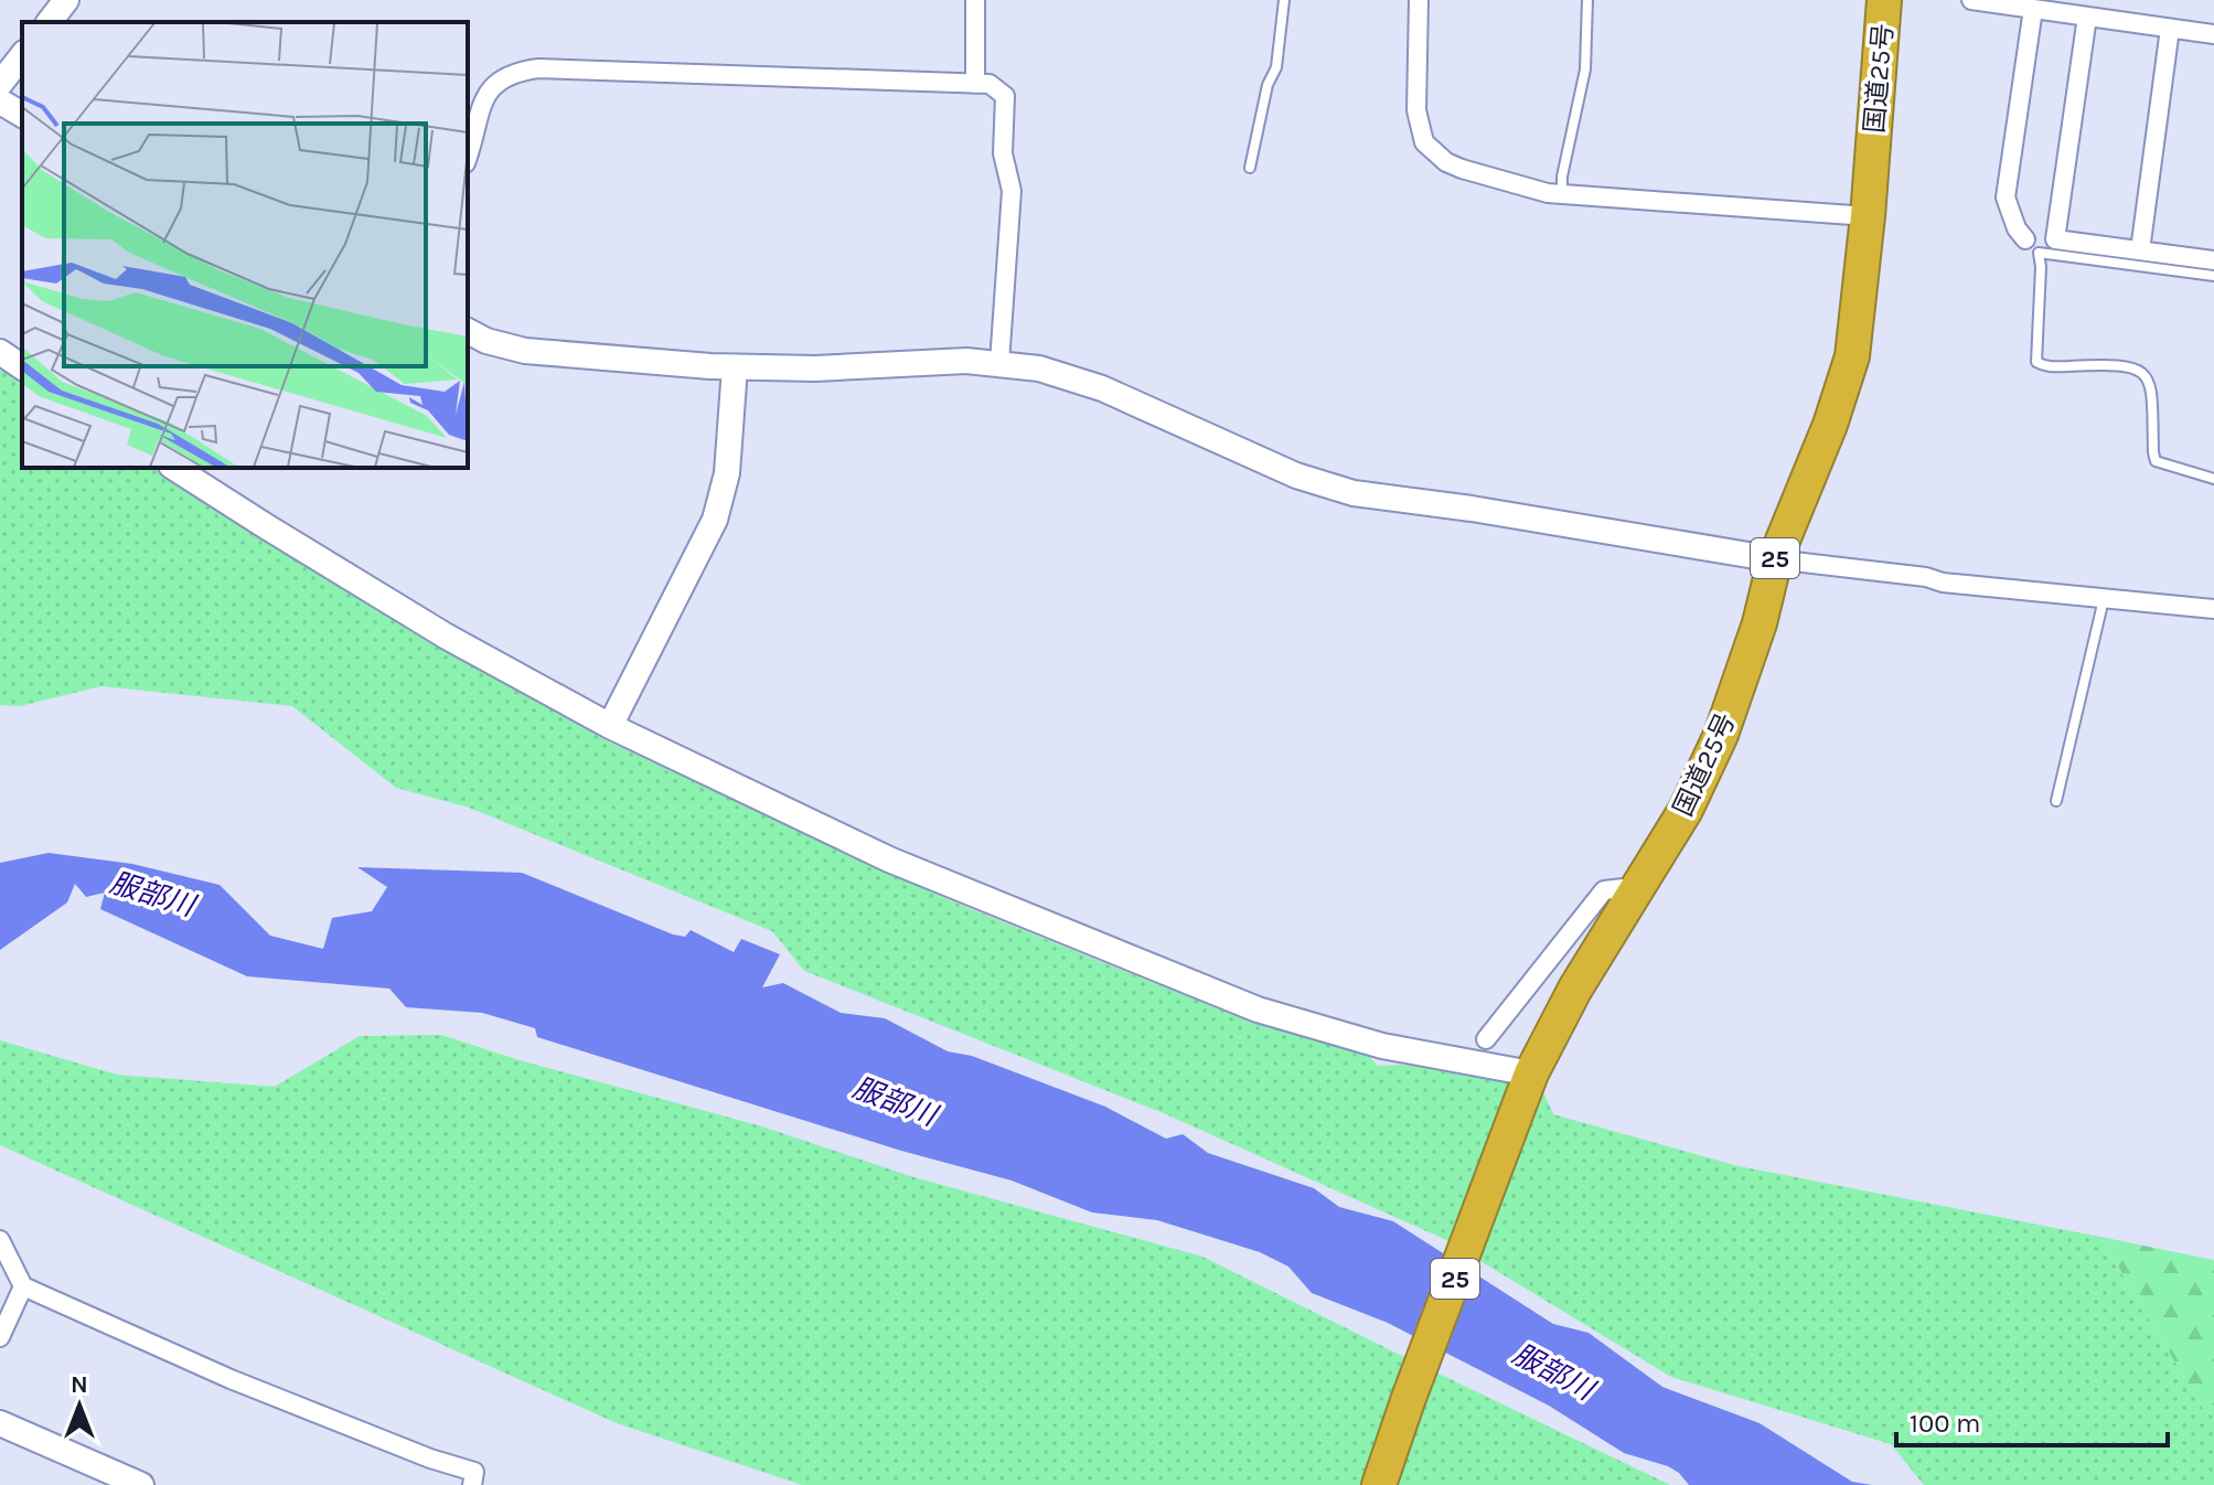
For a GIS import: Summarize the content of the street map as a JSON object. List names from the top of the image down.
{
  "streets": {
    "highway": ["国道25号", "25"]
  },
  "water": ["服部川"],
  "scale_bar": "100 m",
  "north": "top"
}
